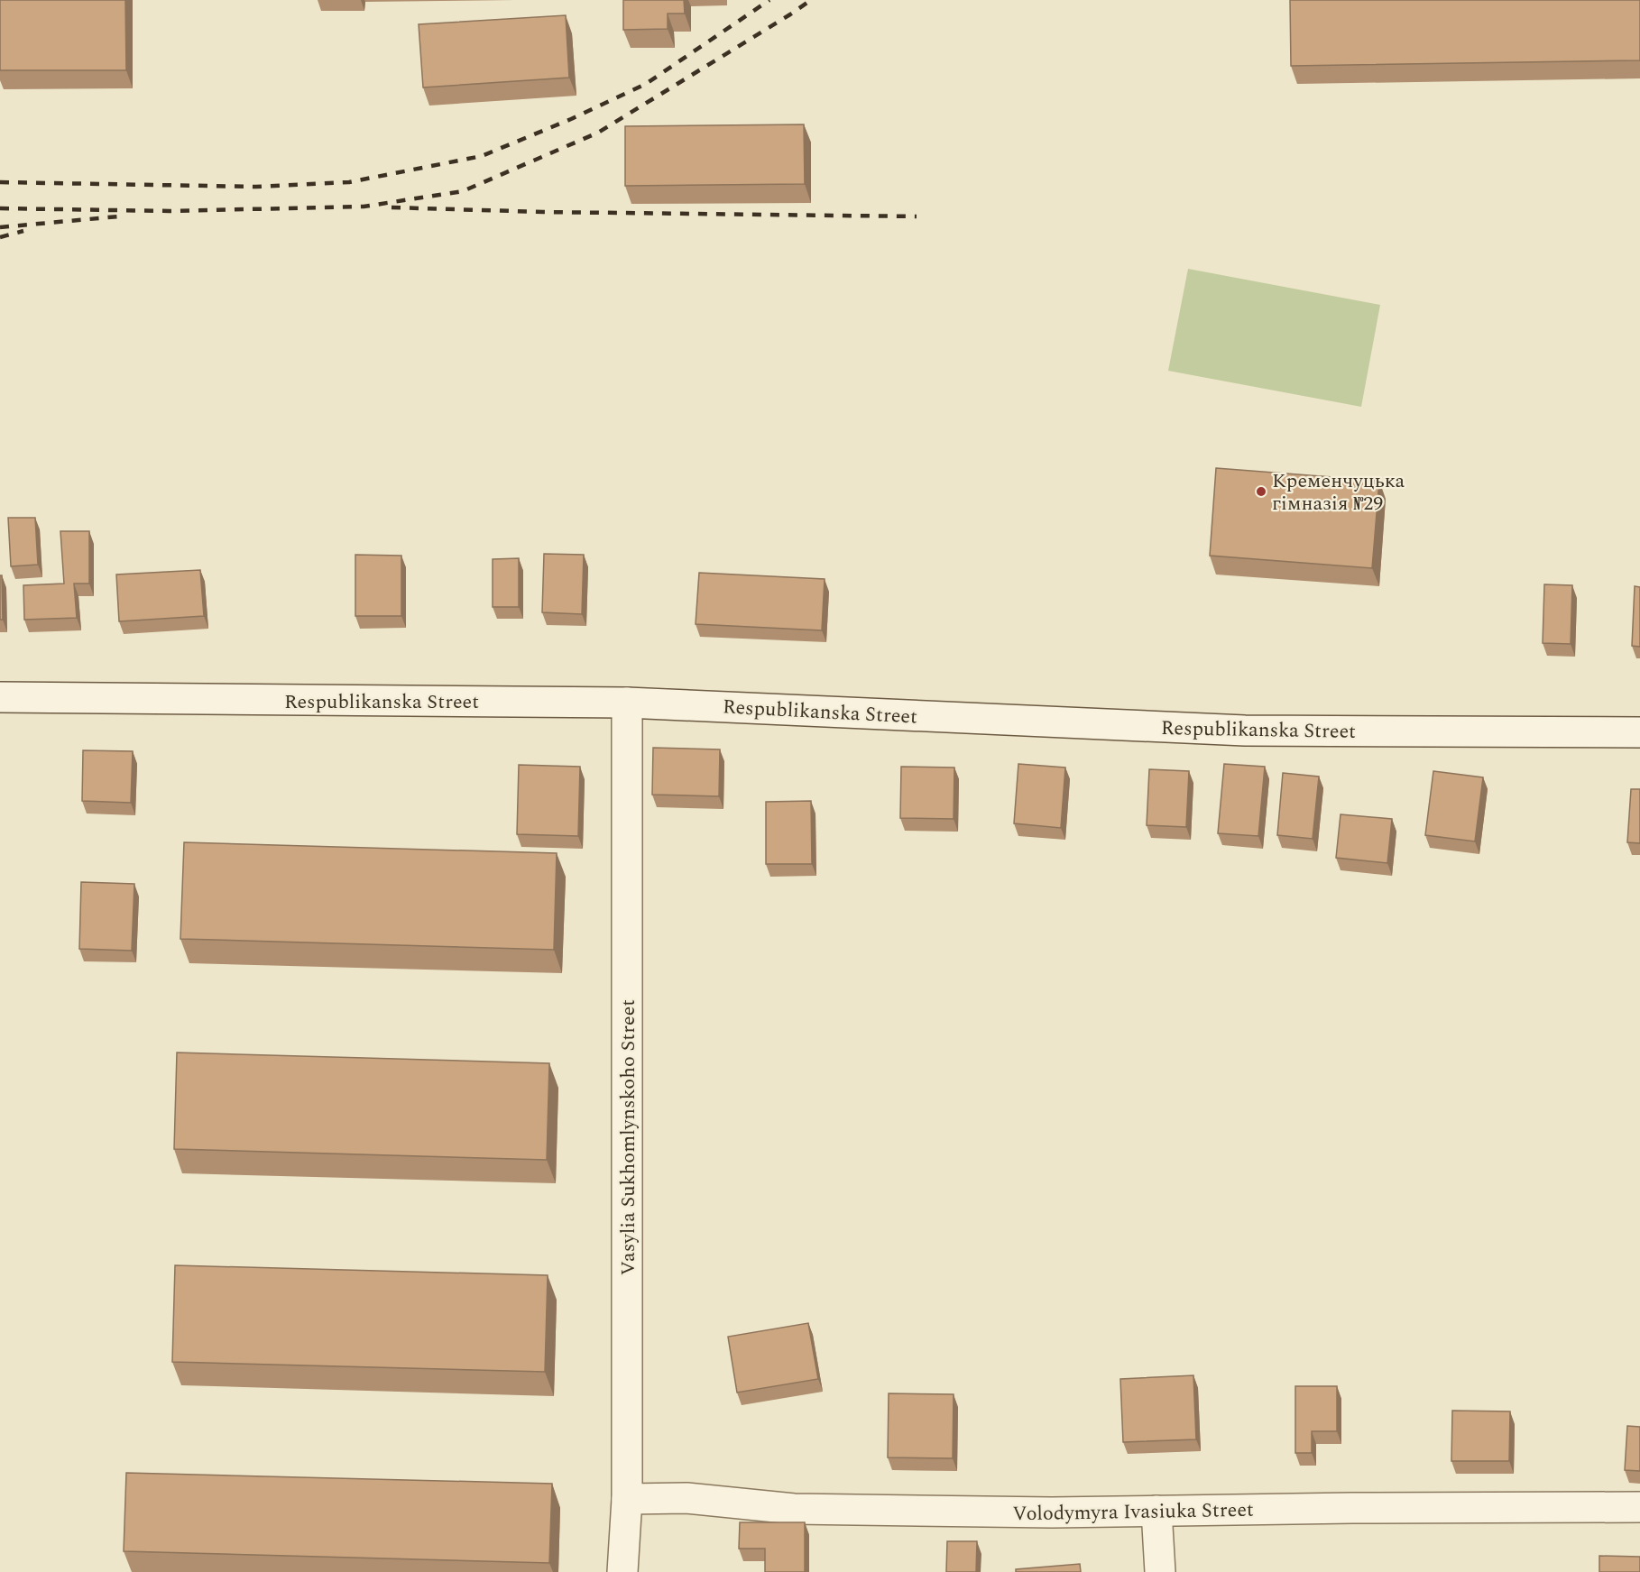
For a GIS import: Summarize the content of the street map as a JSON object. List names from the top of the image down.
{
  "streets": {
    "street": ["Respublikanska Street", "Vasylia Sukhomlynskoho Street", "Volodymyra Ivasiuka Street"]
  },
  "crossings": [
    ["Respublikanska Street", "Vasylia Sukhomlynskoho Street"],
    ["Vasylia Sukhomlynskoho Street", "Volodymyra Ivasiuka Street"]
  ],
  "places": ["Кременчуцька гімназія №29"]
}
